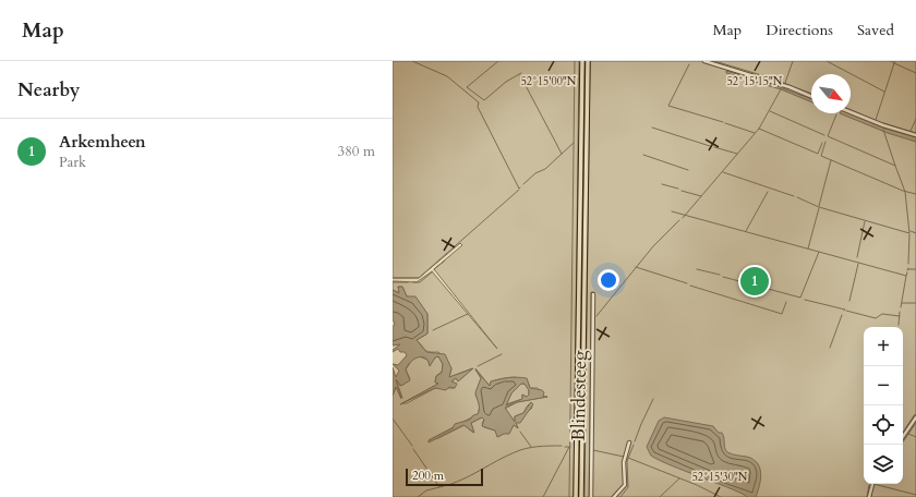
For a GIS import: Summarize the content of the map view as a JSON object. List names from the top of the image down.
{
  "streets": {
    "street": ["Blindesteeg"]
  },
  "scale_bar": "200 m",
  "north": "bottom right",
  "page": {
    "header": "Map",
    "nav": ["Map", "Directions", "Saved"],
    "heading": "Nearby",
    "list": [
      {
        "mark": "1",
        "name": "Arkemheen",
        "note": "Park",
        "value": "380 m"
      }
    ],
    "pins": "1",
    "map_buttons": ["+", "−"],
    "scale": "200 m"
  },
  "coordinates": ["52°15'00\"N", "52°15'15\"N", "52°15'30\"N"]
}
